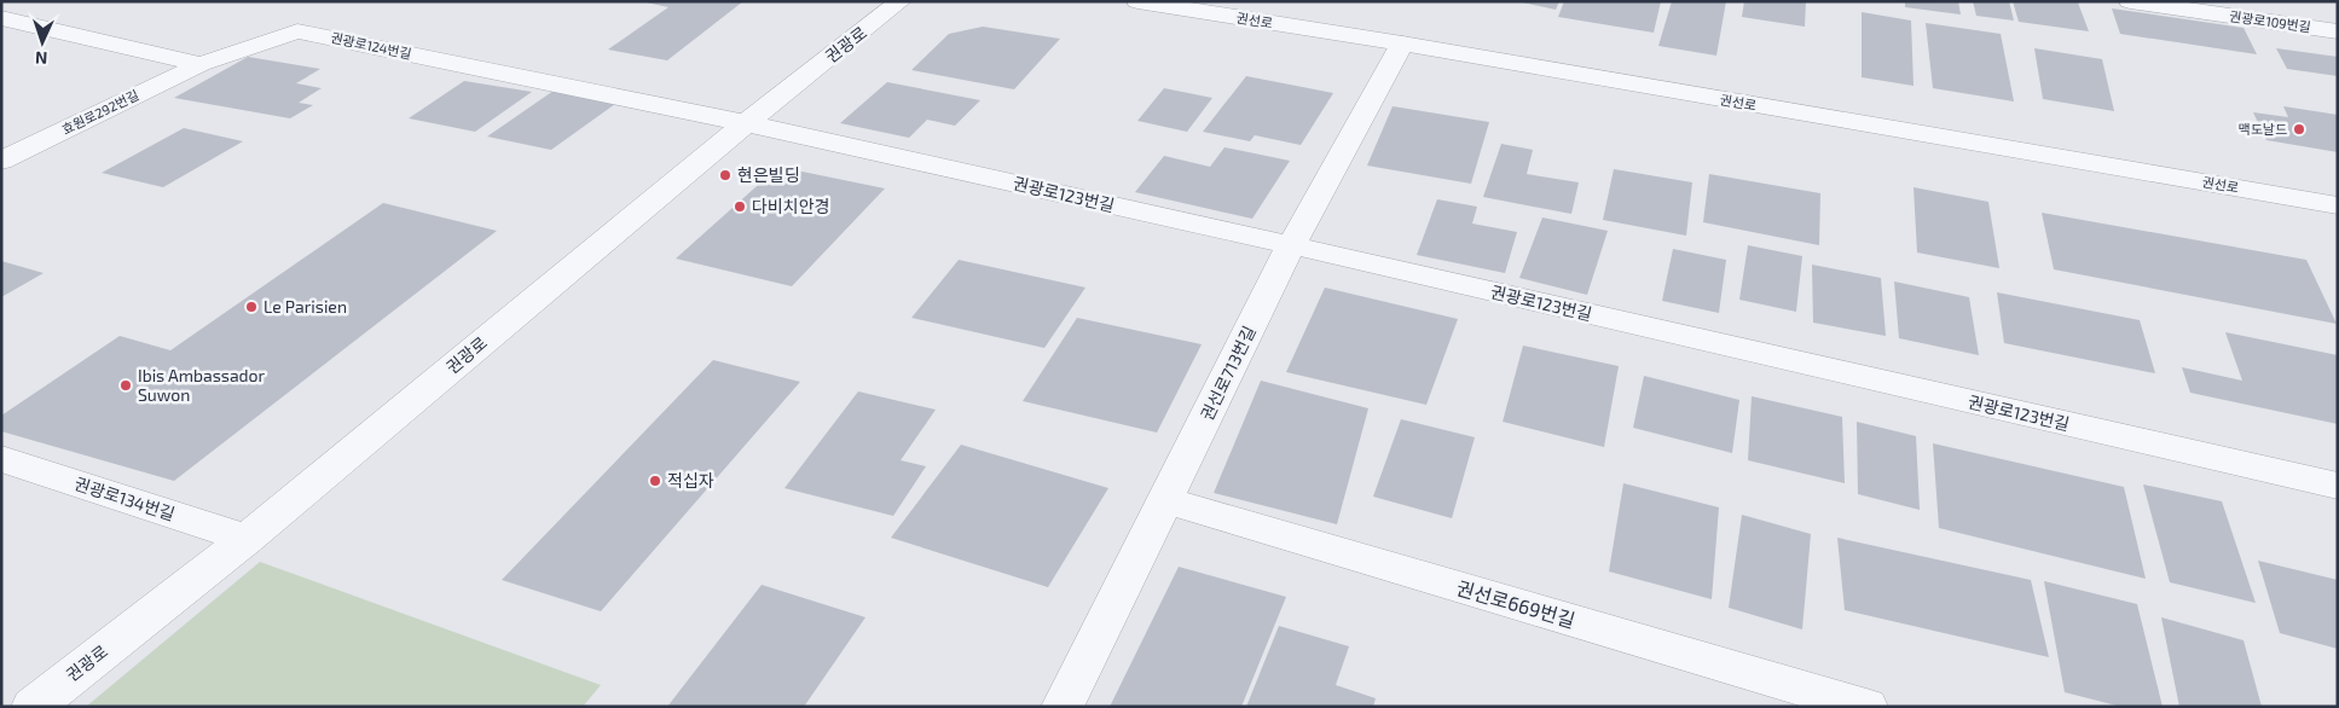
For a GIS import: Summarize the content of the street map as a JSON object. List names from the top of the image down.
{
  "streets": {
    "street": [
      "권선로",
      "권광로109번길",
      "권광로",
      "권광로124번길",
      "효원로292번길",
      "권광로123번길",
      "권선로713번길",
      "권광로134번길",
      "권선로669번길"
    ]
  },
  "crossings": [
    ["권선로", "권선로713번길"],
    ["권광로", "권광로124번길"],
    ["권광로", "권광로123번길"],
    ["권광로", "권광로134번길"],
    ["권광로124번길", "효원로292번길"],
    ["권광로124번길", "권광로123번길"],
    ["권광로123번길", "권선로713번길"],
    ["권선로713번길", "권선로669번길"]
  ],
  "places": [
    "맥도날드",
    "현은빌딩",
    "다비치안경",
    "Le Parisien",
    "Ibis Ambassador Suwon",
    "적십자"
  ],
  "north": "bottom"
}
